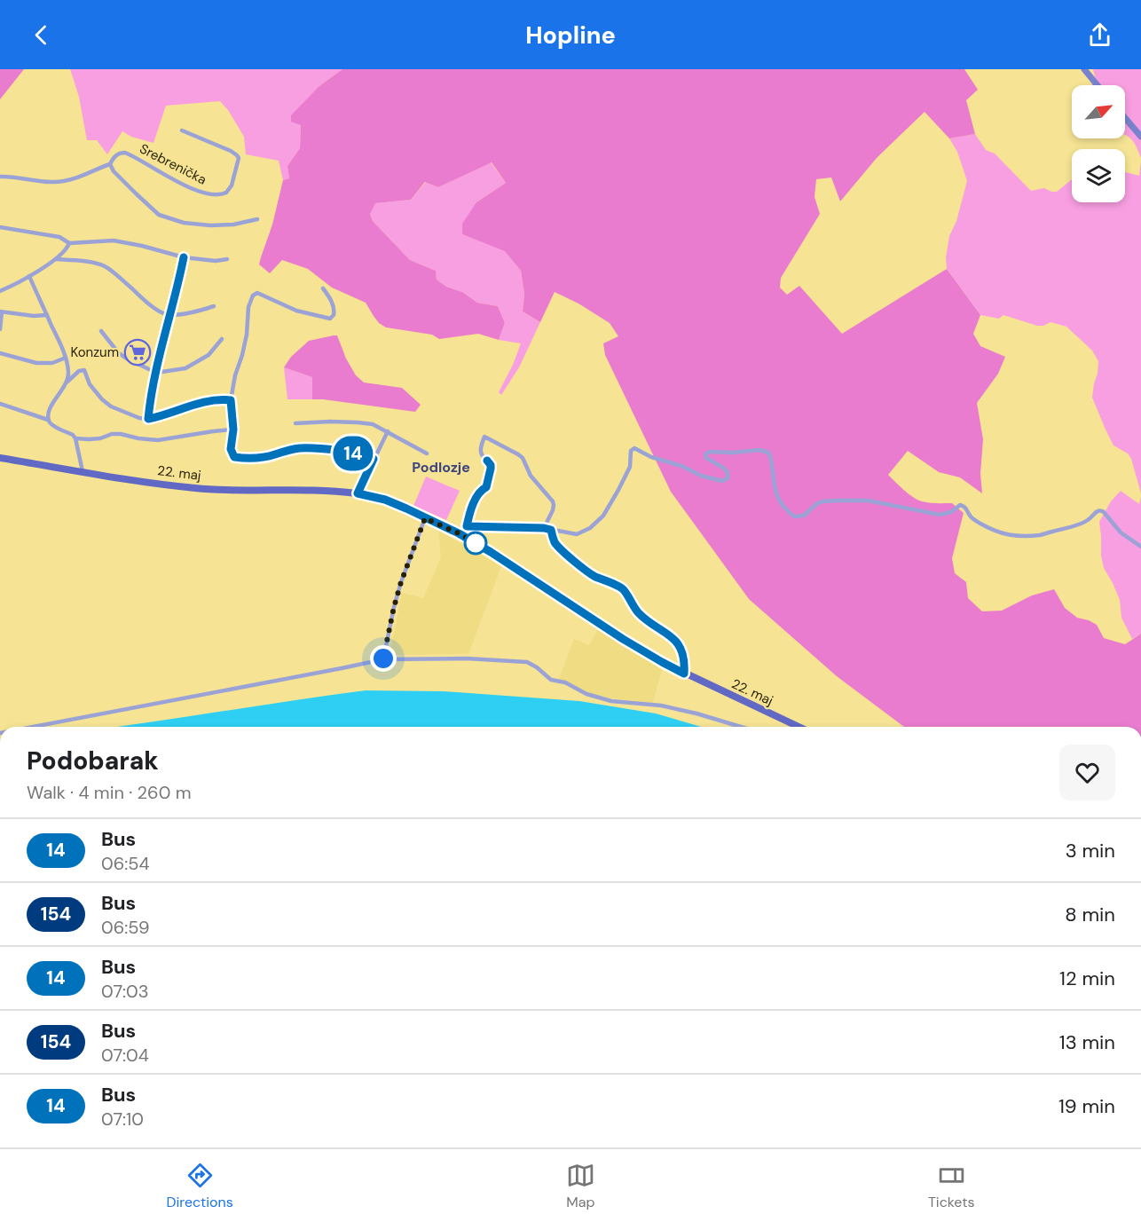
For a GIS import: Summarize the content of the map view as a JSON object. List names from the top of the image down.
{
  "streets": {
    "main road": ["22. maj"],
    "street": ["Srebrenička"]
  },
  "districts": ["Podlozje"],
  "places": {
    "supermarket": ["Konzum"]
  },
  "lines": ["bus line 14"],
  "north": "top right",
  "page": {
    "header": "Hopline",
    "on_map": "14",
    "heading": ["Podobarak", "Walk · 4 min · 260 m"],
    "list": [
      {
        "mark": "14",
        "name": "Bus",
        "note": "06:54",
        "value": "3 min"
      },
      {
        "mark": "154",
        "name": "Bus",
        "note": "06:59",
        "value": "8 min"
      },
      {
        "mark": "14",
        "name": "Bus",
        "note": "07:03",
        "value": "12 min"
      },
      {
        "mark": "154",
        "name": "Bus",
        "note": "07:04",
        "value": "13 min"
      },
      {
        "mark": "14",
        "name": "Bus",
        "note": "07:10",
        "value": "19 min"
      }
    ],
    "tabs": ["Directions", "Map", "Tickets"]
  }
}
